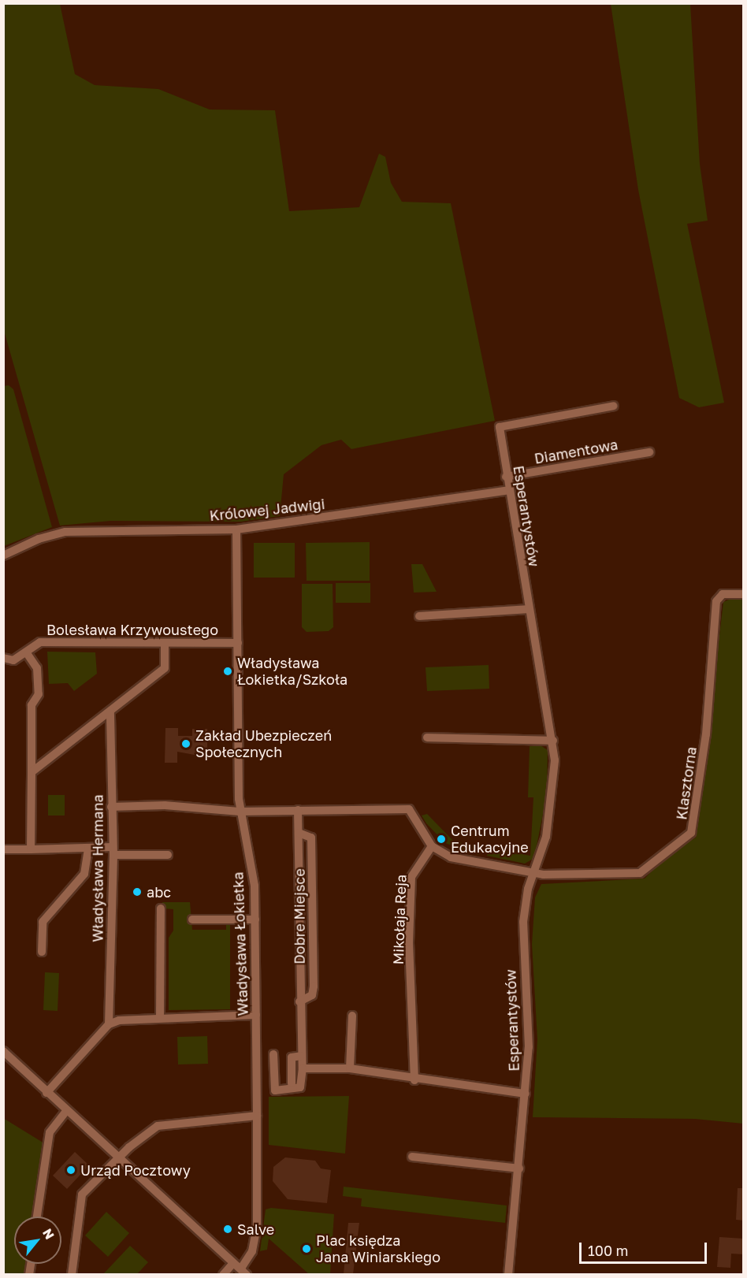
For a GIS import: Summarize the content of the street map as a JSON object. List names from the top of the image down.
{
  "streets": {
    "street": [
      "Diamentowa",
      "Królowej Jadwigi",
      "Esperantystów",
      "Bolesława Krzywoustego",
      "Klasztorna",
      "Władysława Hermana",
      "Dobre Miejsce",
      "Mikołaja Reja",
      "Władysława Łokietka"
    ]
  },
  "crossings": [
    ["Diamentowa", "Esperantystów"],
    ["Królowej Jadwigi", "Esperantystów"],
    ["Królowej Jadwigi", "Władysława Łokietka"],
    ["Esperantystów", "Klasztorna"],
    ["Bolesława Krzywoustego", "Władysława Łokietka"]
  ],
  "places": [
    "Władysława Łokietka/Szkoła",
    "Zakład Ubezpieczeń Społecznych",
    "Centrum Edukacyjne",
    "abc",
    "Urząd Pocztowy",
    "Salve",
    "Plac księdza Jana Winiarskiego"
  ],
  "scale_bar": "100 m",
  "north": "top right"
}
